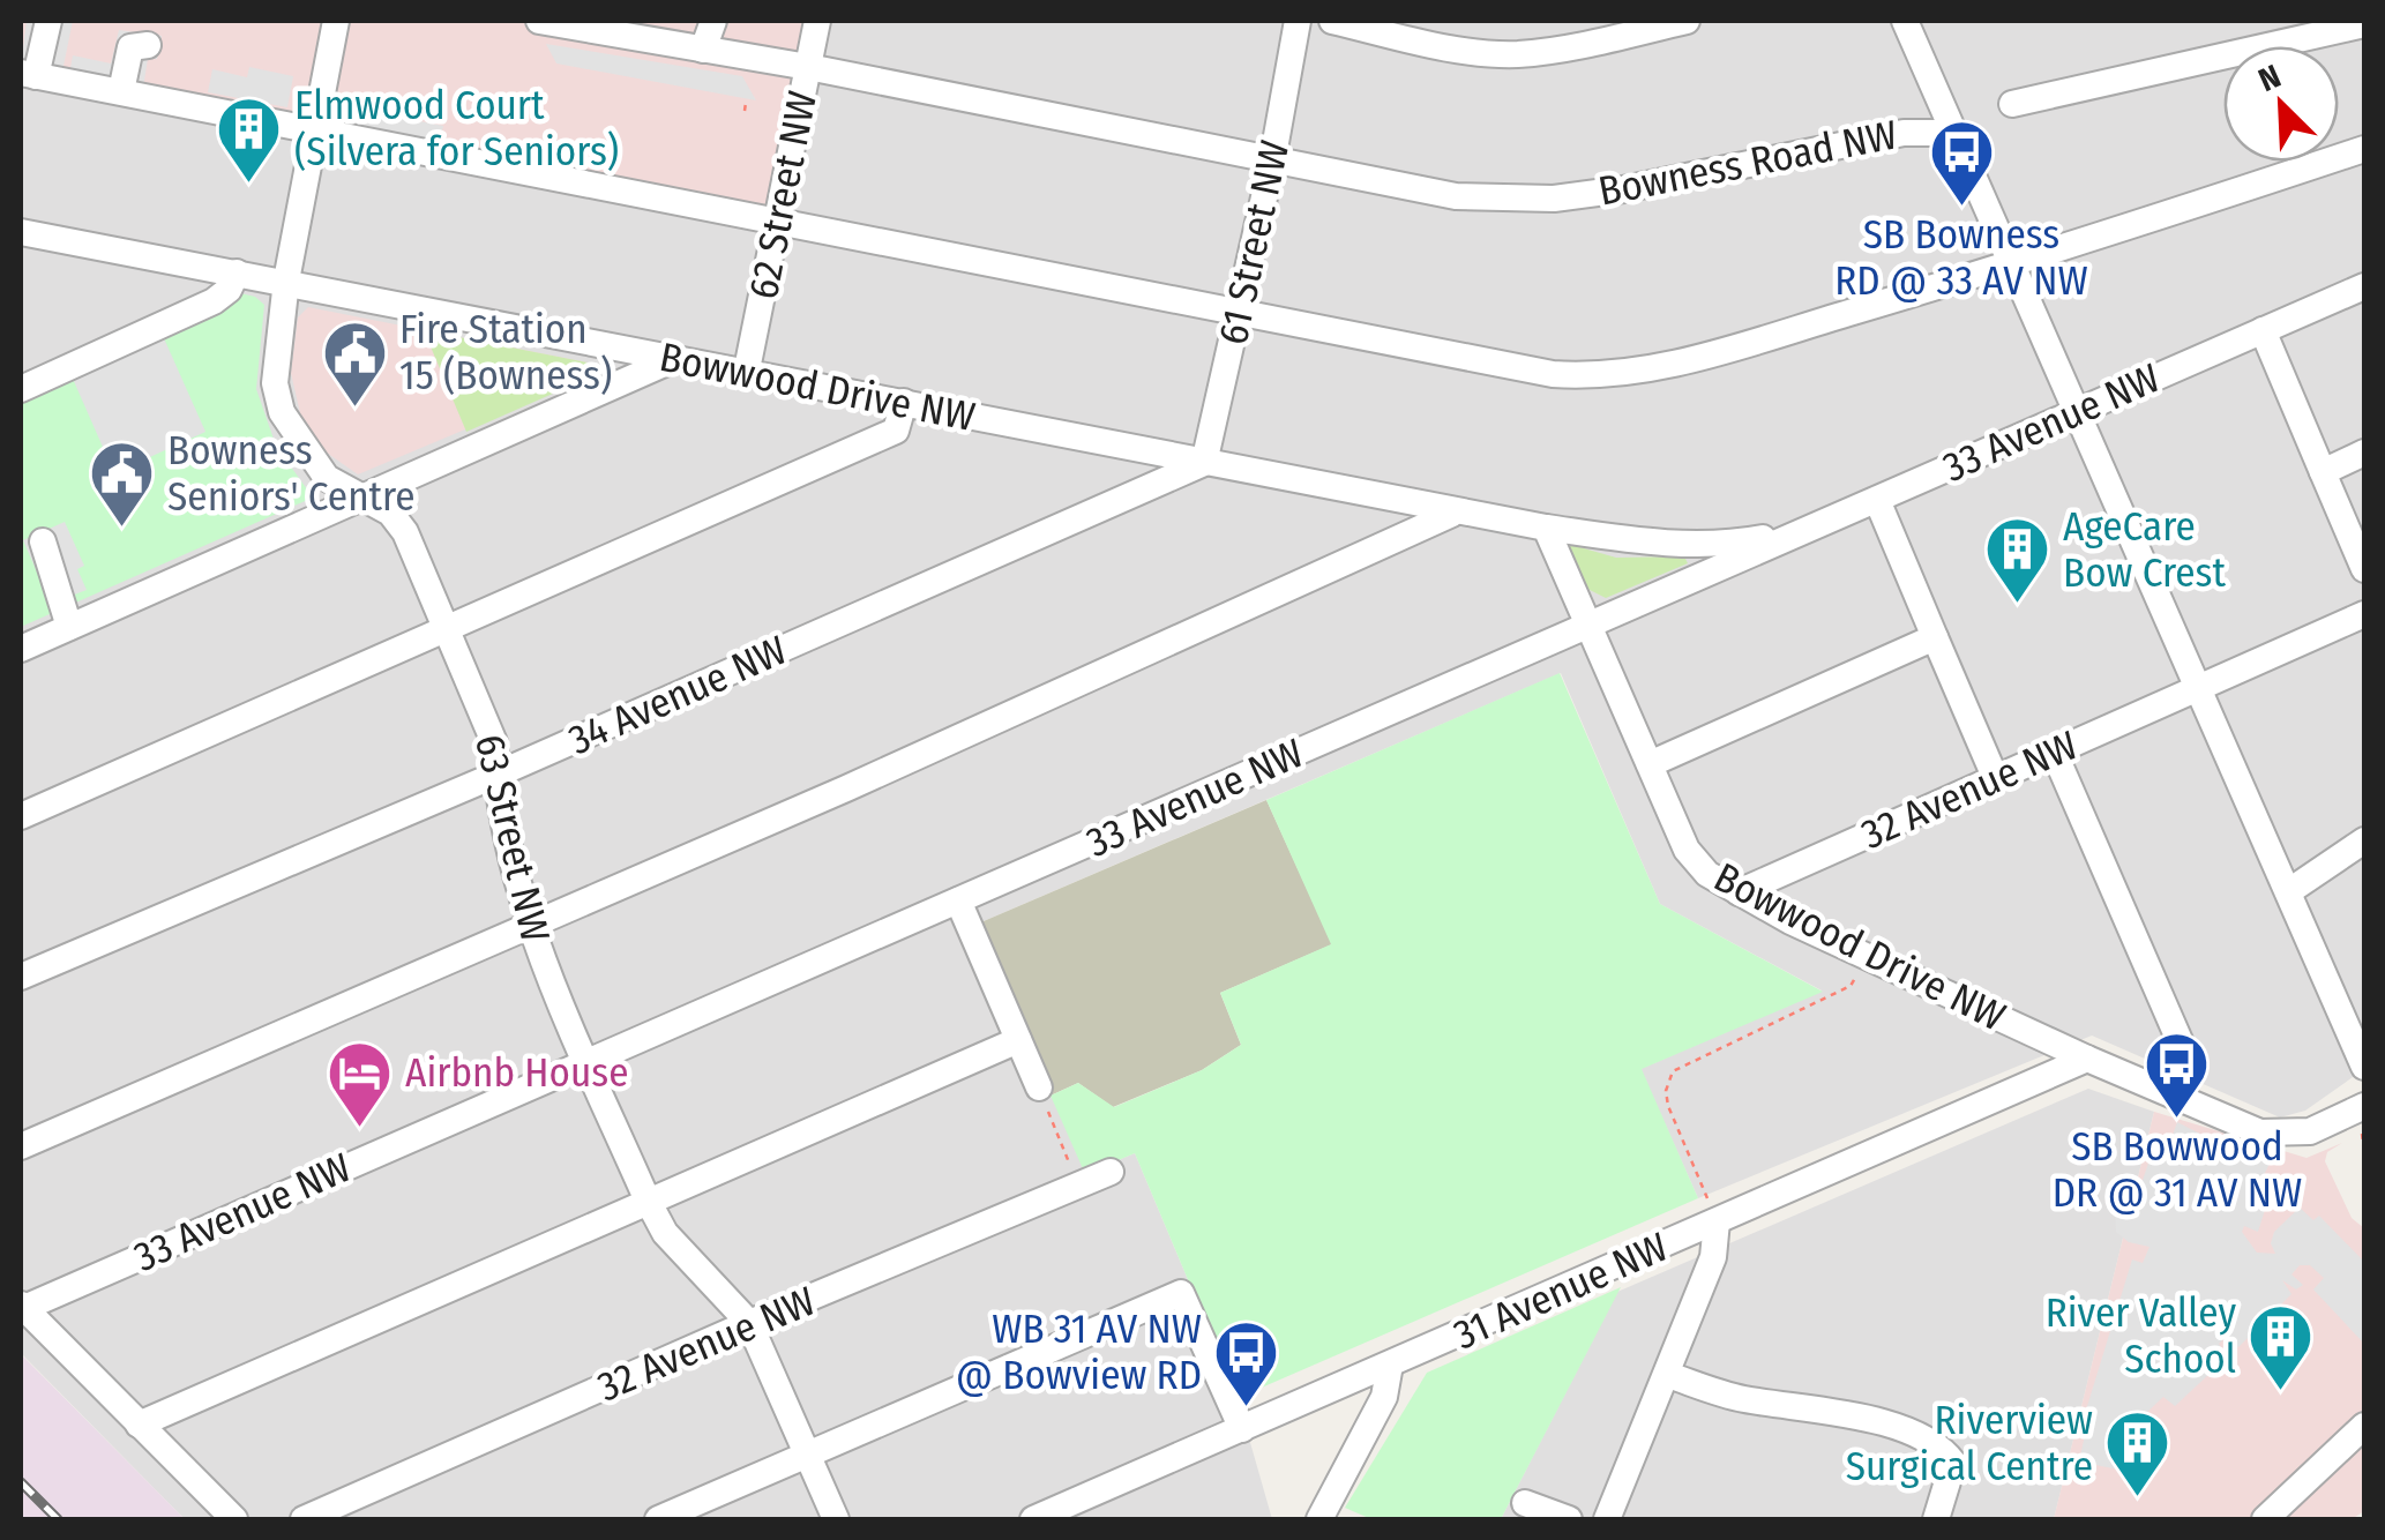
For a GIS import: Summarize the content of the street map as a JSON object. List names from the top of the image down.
{
  "streets": {
    "street": [
      "Bowness Road NW",
      "62 Street NW",
      "61 Street NW",
      "Bowwood Drive NW",
      "33 Avenue NW",
      "34 Avenue NW",
      "32 Avenue NW",
      "63 Street NW",
      "31 Avenue NW"
    ]
  },
  "crossings": [
    ["Bowness Road NW", "62 Street NW"],
    ["Bowness Road NW", "61 Street NW"],
    ["Bowness Road NW", "33 Avenue NW"],
    ["Bowness Road NW", "32 Avenue NW"],
    ["62 Street NW", "Bowwood Drive NW"],
    ["61 Street NW", "Bowwood Drive NW"],
    ["61 Street NW", "34 Avenue NW"],
    ["Bowwood Drive NW", "33 Avenue NW"],
    ["Bowwood Drive NW", "34 Avenue NW"],
    ["Bowwood Drive NW", "32 Avenue NW"],
    ["Bowwood Drive NW", "63 Street NW"],
    ["Bowwood Drive NW", "31 Avenue NW"],
    ["33 Avenue NW", "63 Street NW"],
    ["34 Avenue NW", "63 Street NW"],
    ["32 Avenue NW", "63 Street NW"]
  ],
  "places": {
    "building": [
      "Elmwood Court (Silvera for Seniors)",
      "AgeCare Bow Crest",
      "River Valley School",
      "Riverview Surgical Centre"
    ],
    "bus stop": ["SB Bowness RD @ 33 AV NW", "SB Bowwood DR @ 31 AV NW", "WB 31 AV NW @ Bowview RD"],
    "public building": ["Fire Station 15 (Bowness)", "Bowness Seniors' Centre"],
    "hotel": ["Airbnb House"]
  },
  "north": "top left"
}
